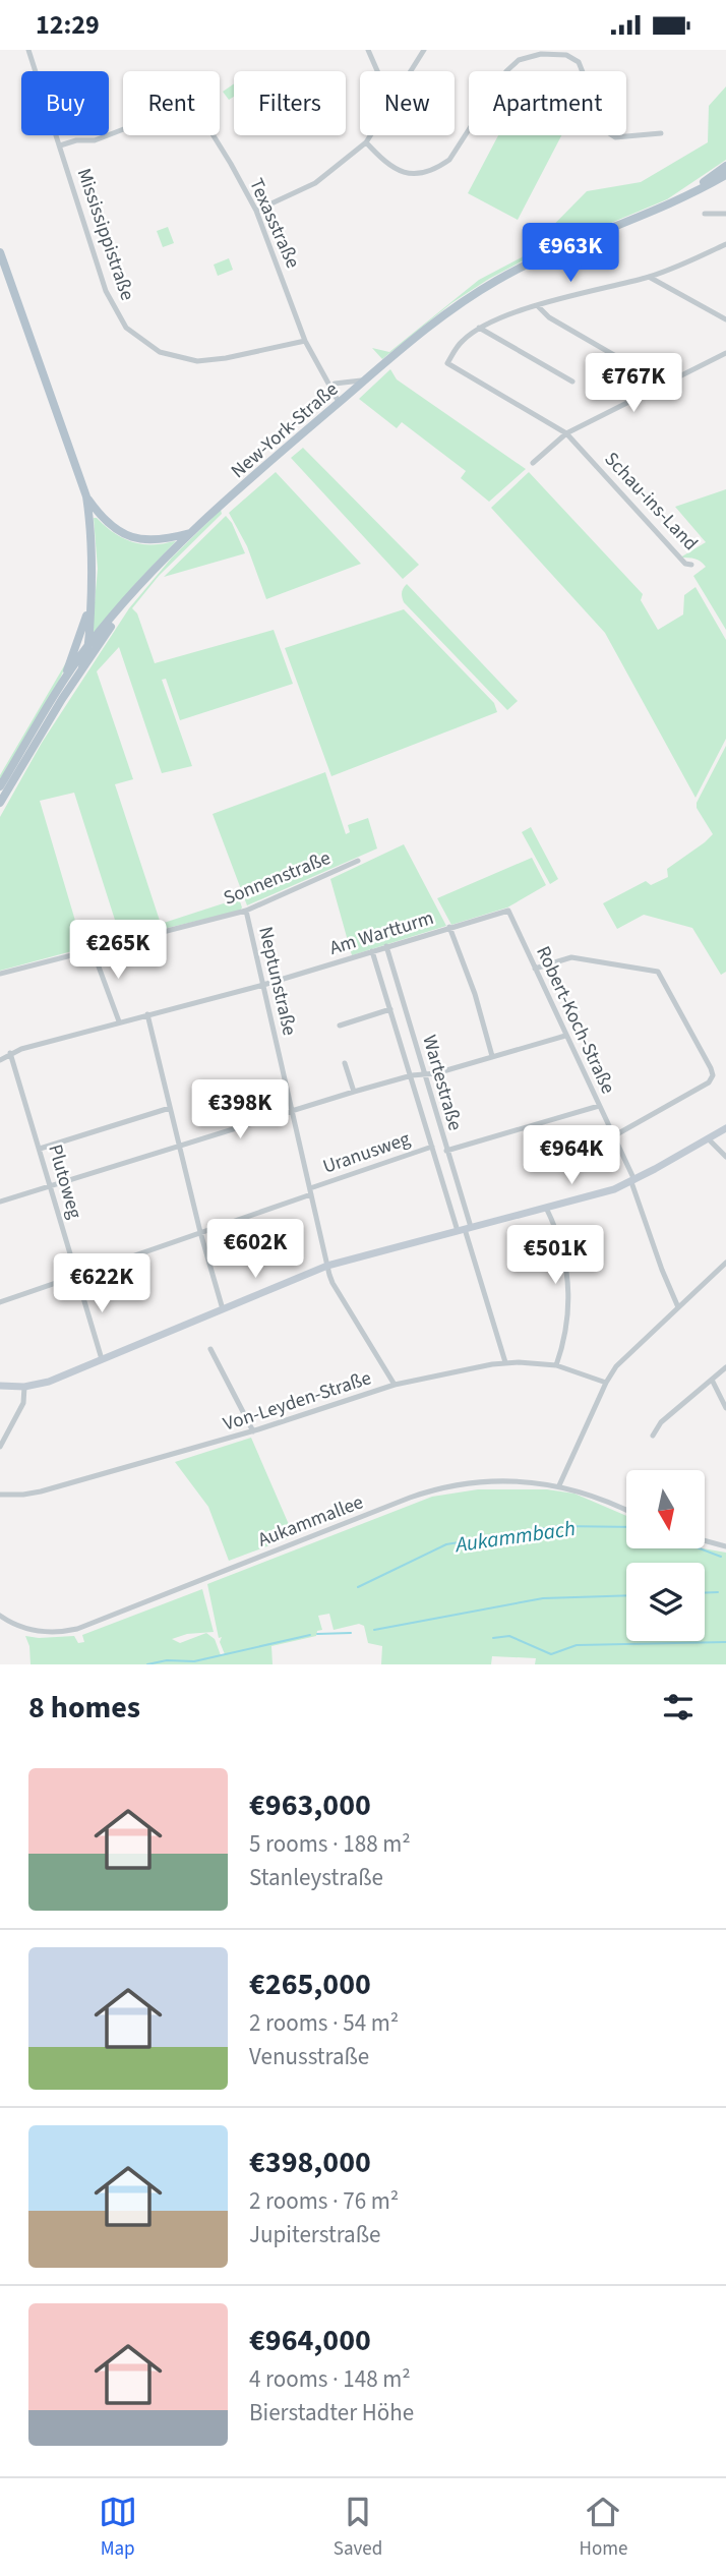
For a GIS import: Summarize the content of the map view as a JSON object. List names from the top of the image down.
{
  "streets": {
    "main road": ["New-York-Straße"],
    "street": [
      "Texasstraße",
      "Mississippistraße",
      "Schau-ins-Land",
      "Sonnenstraße",
      "Am Wartturm",
      "Neptunstraße",
      "Robert-Koch-Straße",
      "Wartestraße",
      "Uranusweg",
      "Plutoweg",
      "Von-Leyden-Straße",
      "Aukammallee"
    ]
  },
  "crossings": [
    ["Texasstraße", "Mississippistraße"],
    ["Sonnenstraße", "Neptunstraße"],
    ["Am Wartturm", "Neptunstraße"],
    ["Am Wartturm", "Robert-Koch-Straße"],
    ["Am Wartturm", "Wartestraße"],
    ["Am Wartturm", "Plutoweg"],
    ["Neptunstraße", "Uranusweg"],
    ["Neptunstraße", "Von-Leyden-Straße"],
    ["Wartestraße", "Uranusweg"],
    ["Uranusweg", "Plutoweg"]
  ],
  "water": ["Aukammbach"],
  "north": "bottom",
  "page": {
    "status": "12:29",
    "chip": [
      "Buy",
      "Rent",
      "Filters",
      "New",
      "Apartment"
    ],
    "price": [
      "€963K",
      "€767K",
      "€265K",
      "€398K",
      "€964K",
      "€602K",
      "€501K",
      "€622K"
    ],
    "heading": "8 homes",
    "list": [
      {
        "name": "€963,000",
        "note": "5 rooms · 188 m² · Stanleystraße"
      },
      {
        "name": "€265,000",
        "note": "2 rooms · 54 m² · Venusstraße"
      },
      {
        "name": "€398,000",
        "note": "2 rooms · 76 m² · Jupiterstraße"
      },
      {
        "name": "€964,000",
        "note": "4 rooms · 148 m² · Bierstadter Höhe"
      }
    ],
    "tabs": ["Map", "Saved", "Home"]
  }
}
